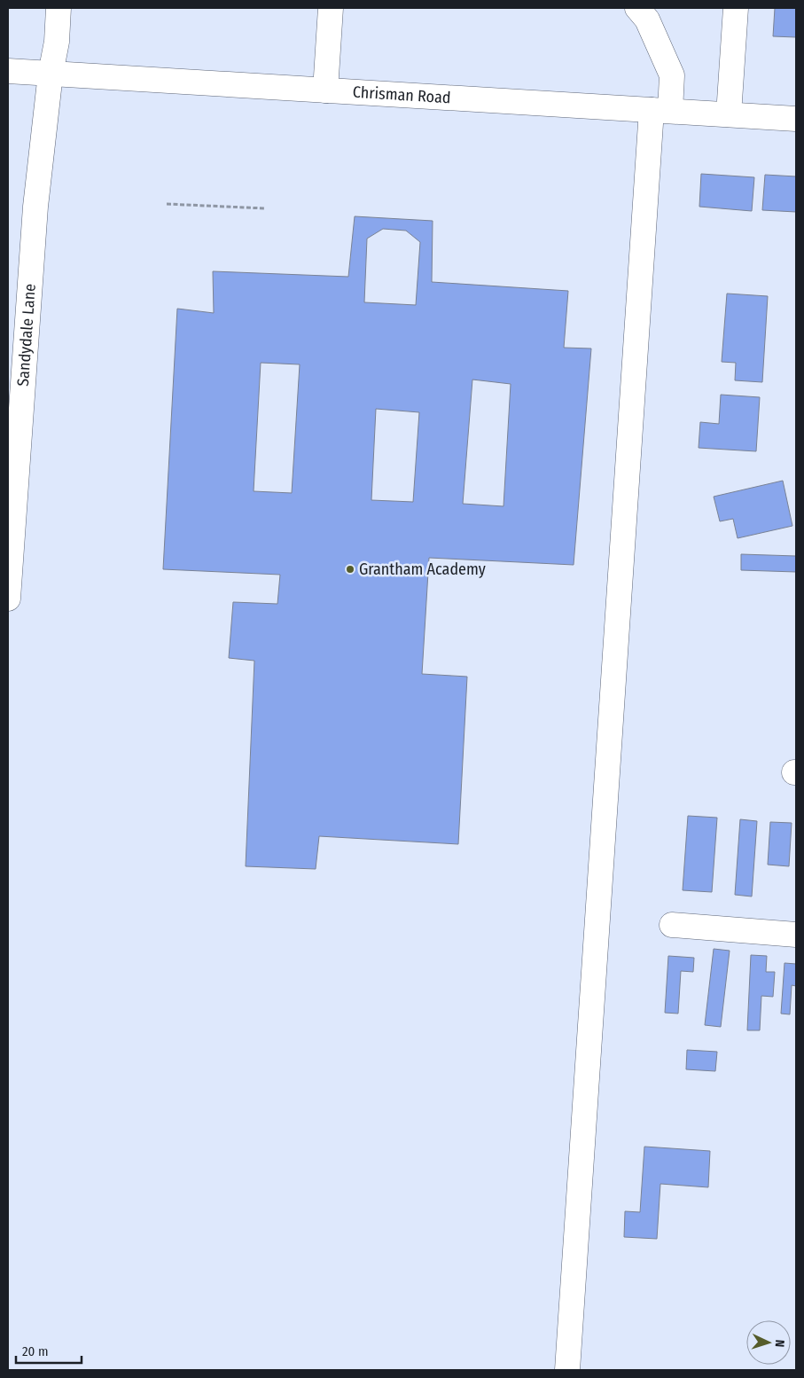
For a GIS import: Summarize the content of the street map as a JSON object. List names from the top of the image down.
{
  "streets": {
    "street": ["Chrisman Road", "Sandydale Lane"]
  },
  "crossings": [
    ["Chrisman Road", "Sandydale Lane"]
  ],
  "places": ["Grantham Academy"],
  "scale_bar": "20 m",
  "north": "right"
}
